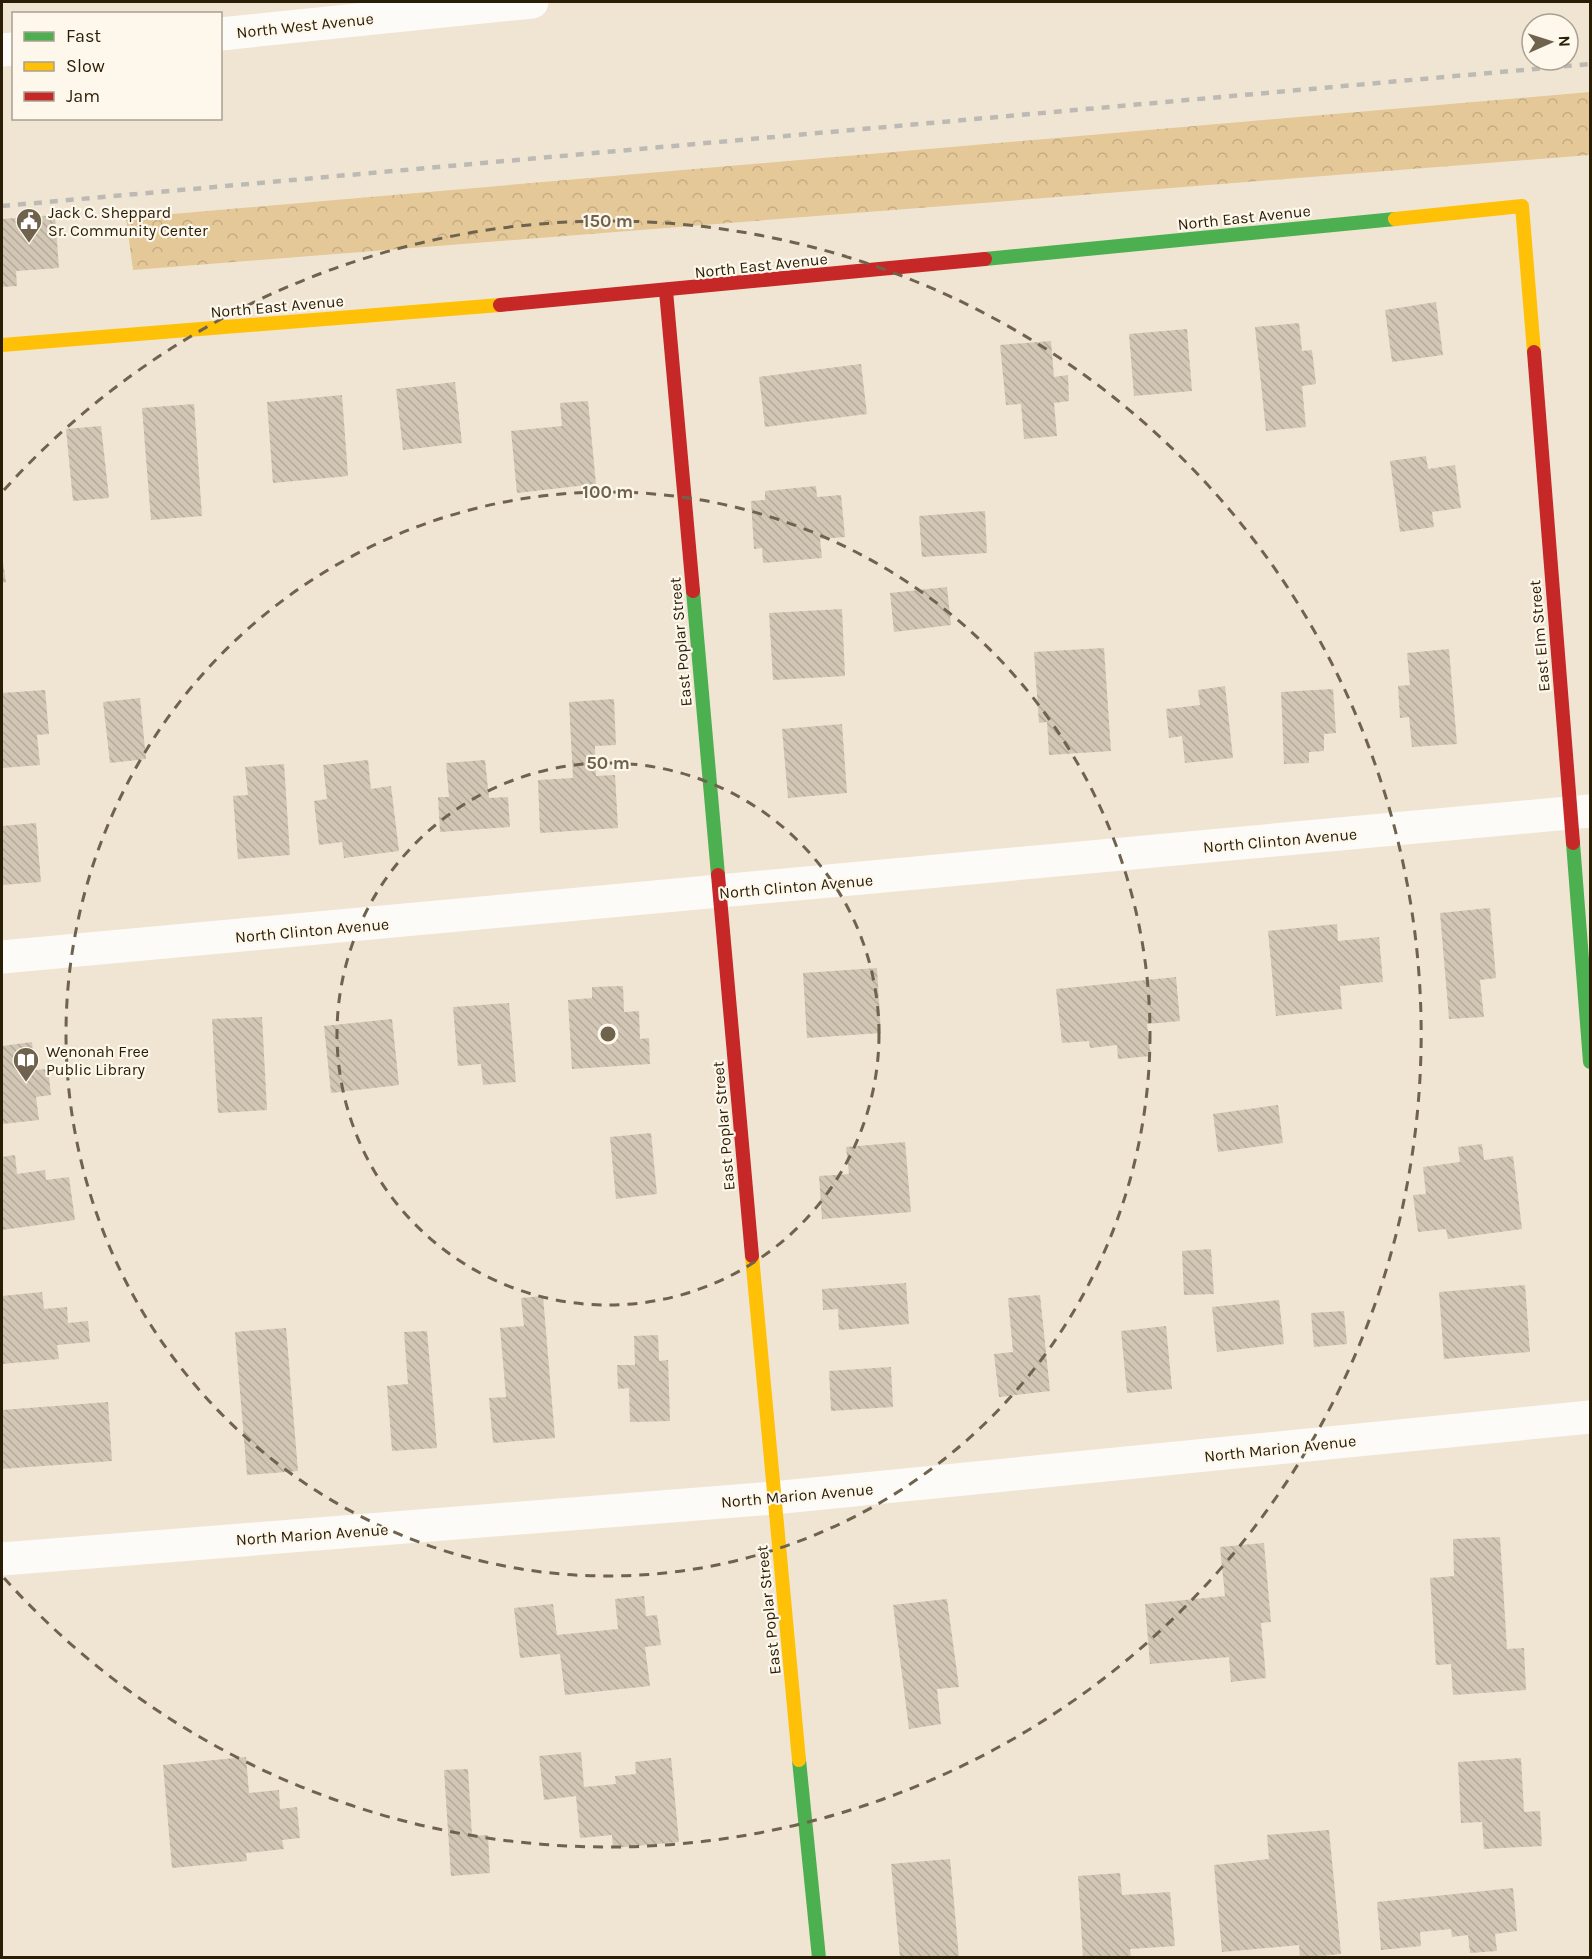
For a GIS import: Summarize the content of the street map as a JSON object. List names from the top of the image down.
{
  "streets": {
    "street": [
      "North West Avenue",
      "North East Avenue",
      "East Elm Street",
      "East Poplar Street",
      "North Clinton Avenue",
      "North Marion Avenue"
    ]
  },
  "crossings": [
    ["North East Avenue", "East Elm Street"],
    ["North East Avenue", "East Poplar Street"],
    ["East Elm Street", "North Clinton Avenue"],
    ["East Poplar Street", "North Clinton Avenue"],
    ["East Poplar Street", "North Marion Avenue"]
  ],
  "places": {
    "public building": ["Jack C. Sheppard Sr. Community Center"],
    "library": ["Wenonah Free Public Library"]
  },
  "legend": ["Fast", "Slow", "Jam"],
  "north": "right",
  "rings": ["150 m", "100 m", "50 m"]
}
